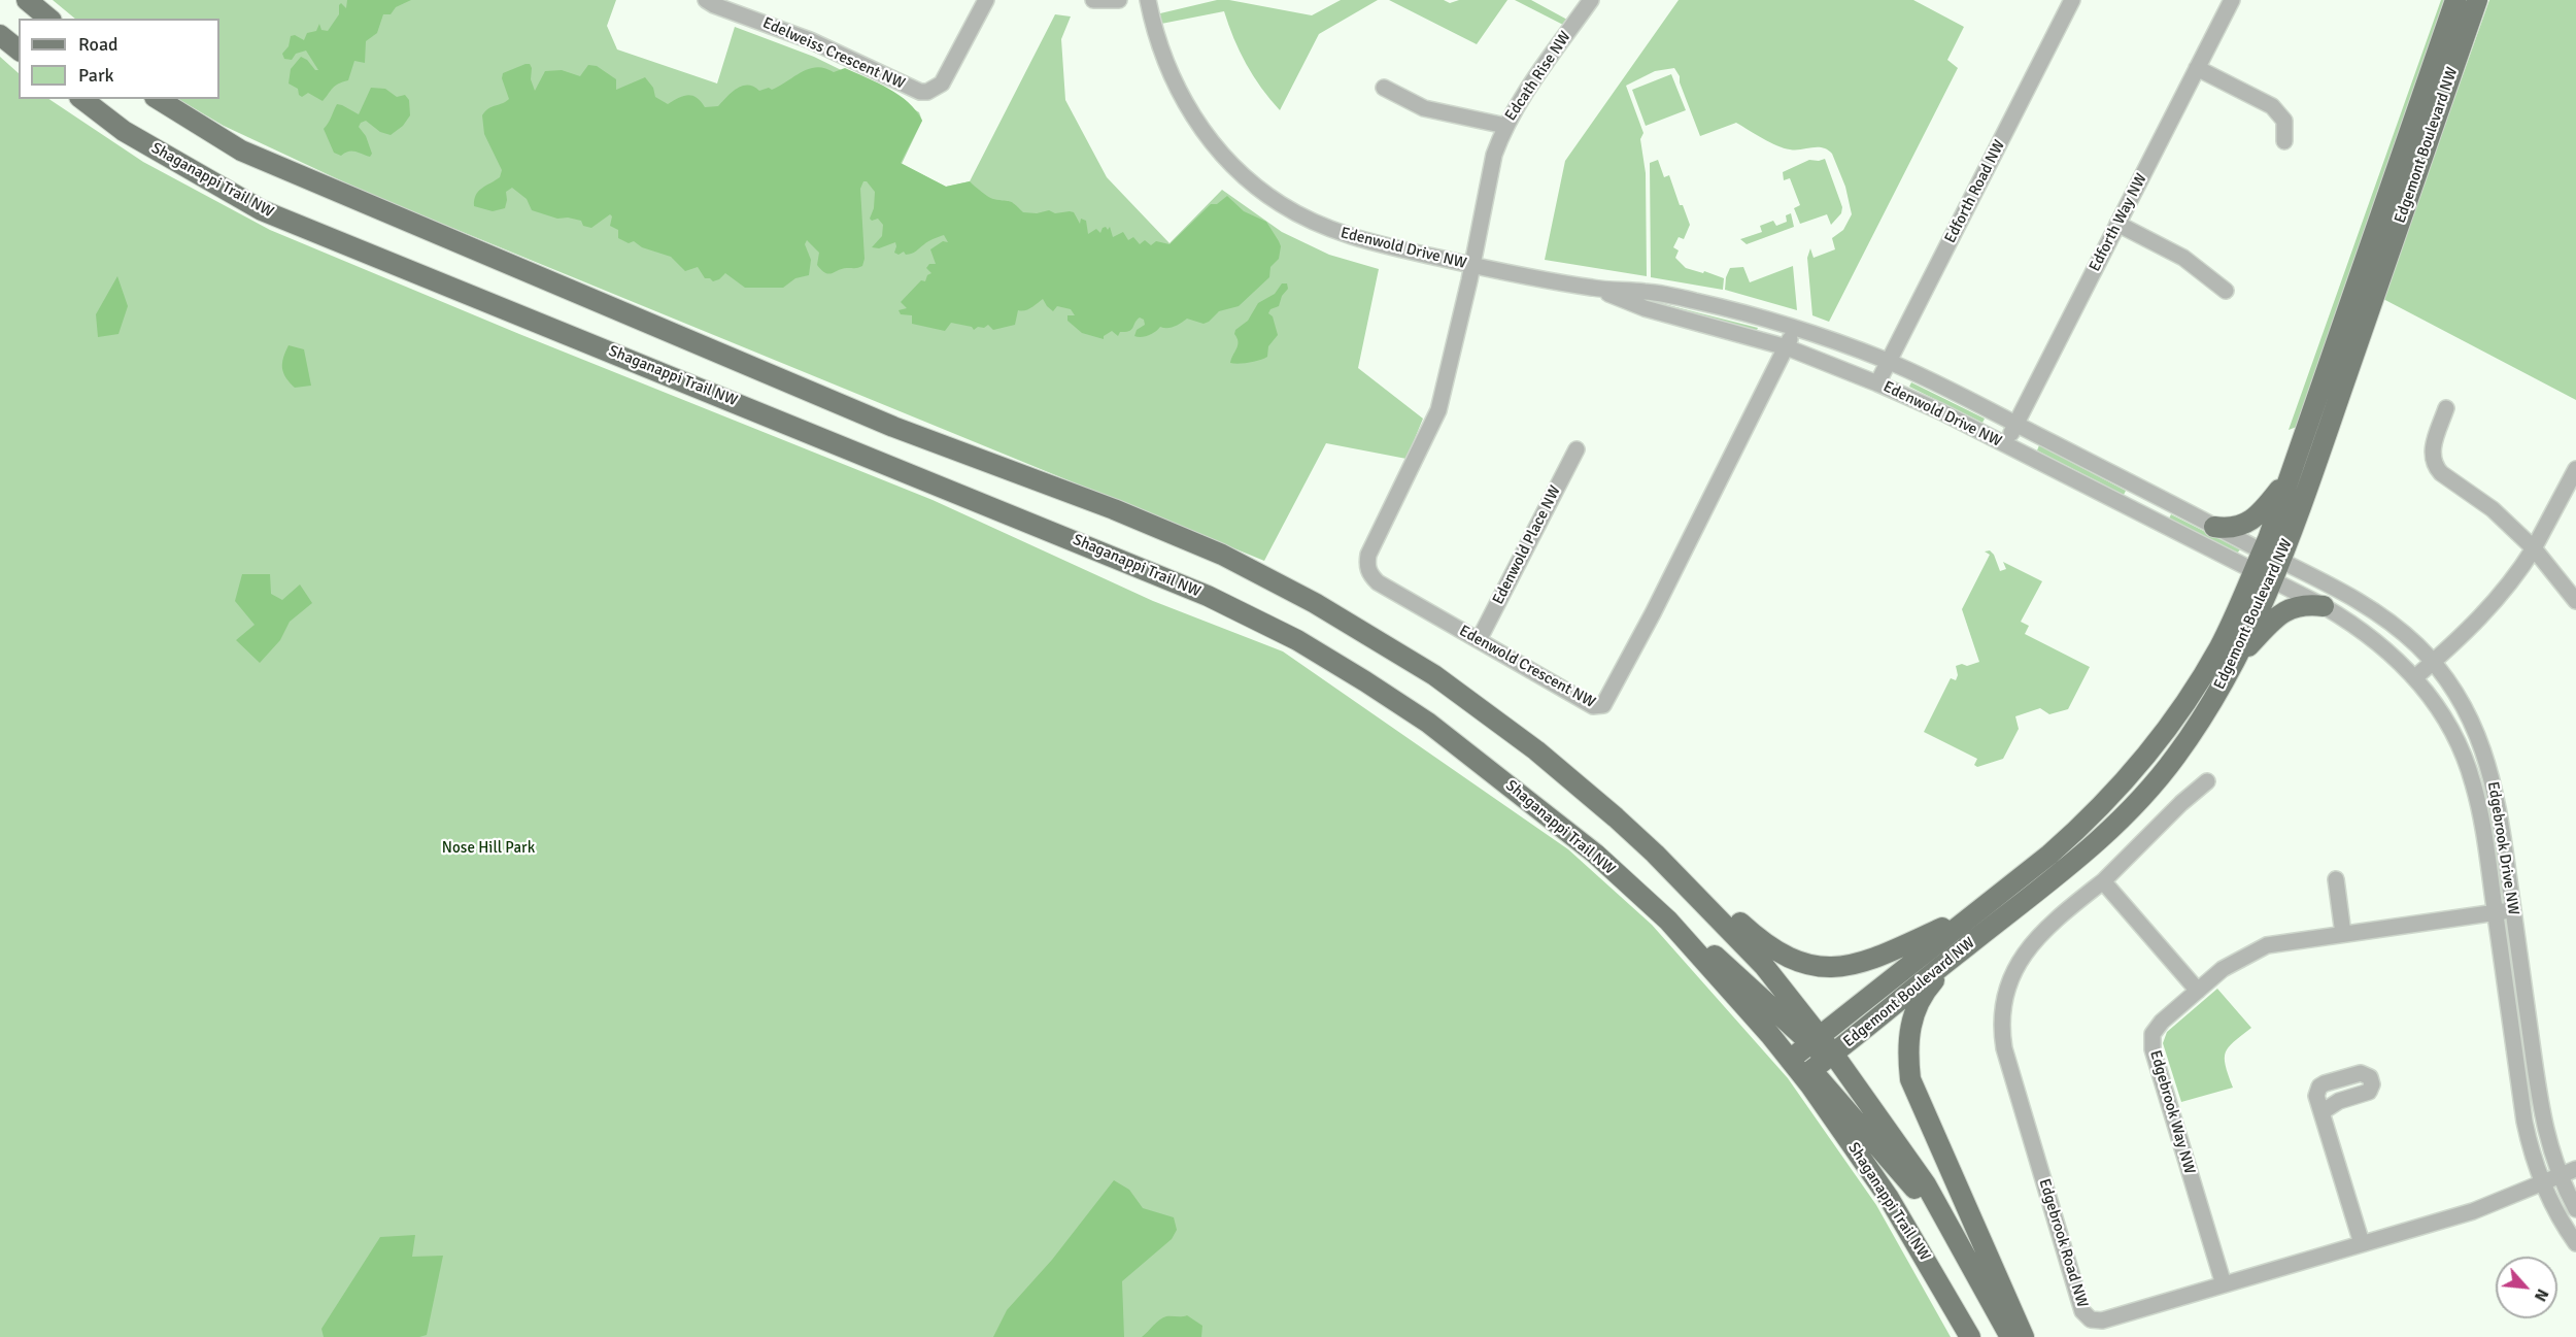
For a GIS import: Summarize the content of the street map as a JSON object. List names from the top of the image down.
{
  "streets": {
    "main road": ["Edgemont Boulevard NW", "Shaganappi Trail NW"],
    "street": [
      "Edelweiss Crescent NW",
      "Edcath Rise NW",
      "Edforth Road NW",
      "Edforth Way NW",
      "Edenwold Drive NW",
      "Edenwold Place NW",
      "Edenwold Crescent NW",
      "Edgebrook Drive NW",
      "Edgebrook Way NW",
      "Edgebrook Road NW"
    ]
  },
  "crossings": [
    ["Edcath Rise NW", "Edenwold Drive NW"],
    ["Edcath Rise NW", "Edenwold Crescent NW"],
    ["Edgemont Boulevard NW", "Shaganappi Trail NW"],
    ["Edgemont Boulevard NW", "Edenwold Drive NW"],
    ["Edgemont Boulevard NW", "Edgebrook Drive NW"],
    ["Edforth Road NW", "Edenwold Drive NW"],
    ["Edforth Way NW", "Edenwold Drive NW"],
    ["Edenwold Drive NW", "Edenwold Crescent NW"],
    ["Edenwold Drive NW", "Edgebrook Drive NW"],
    ["Edenwold Place NW", "Edenwold Crescent NW"],
    ["Edgebrook Drive NW", "Edgebrook Way NW"],
    ["Edgebrook Drive NW", "Edgebrook Road NW"],
    ["Edgebrook Way NW", "Edgebrook Road NW"]
  ],
  "parks": ["Nose Hill Park"],
  "legend": ["Road", "Park"],
  "north": "bottom right"
}
